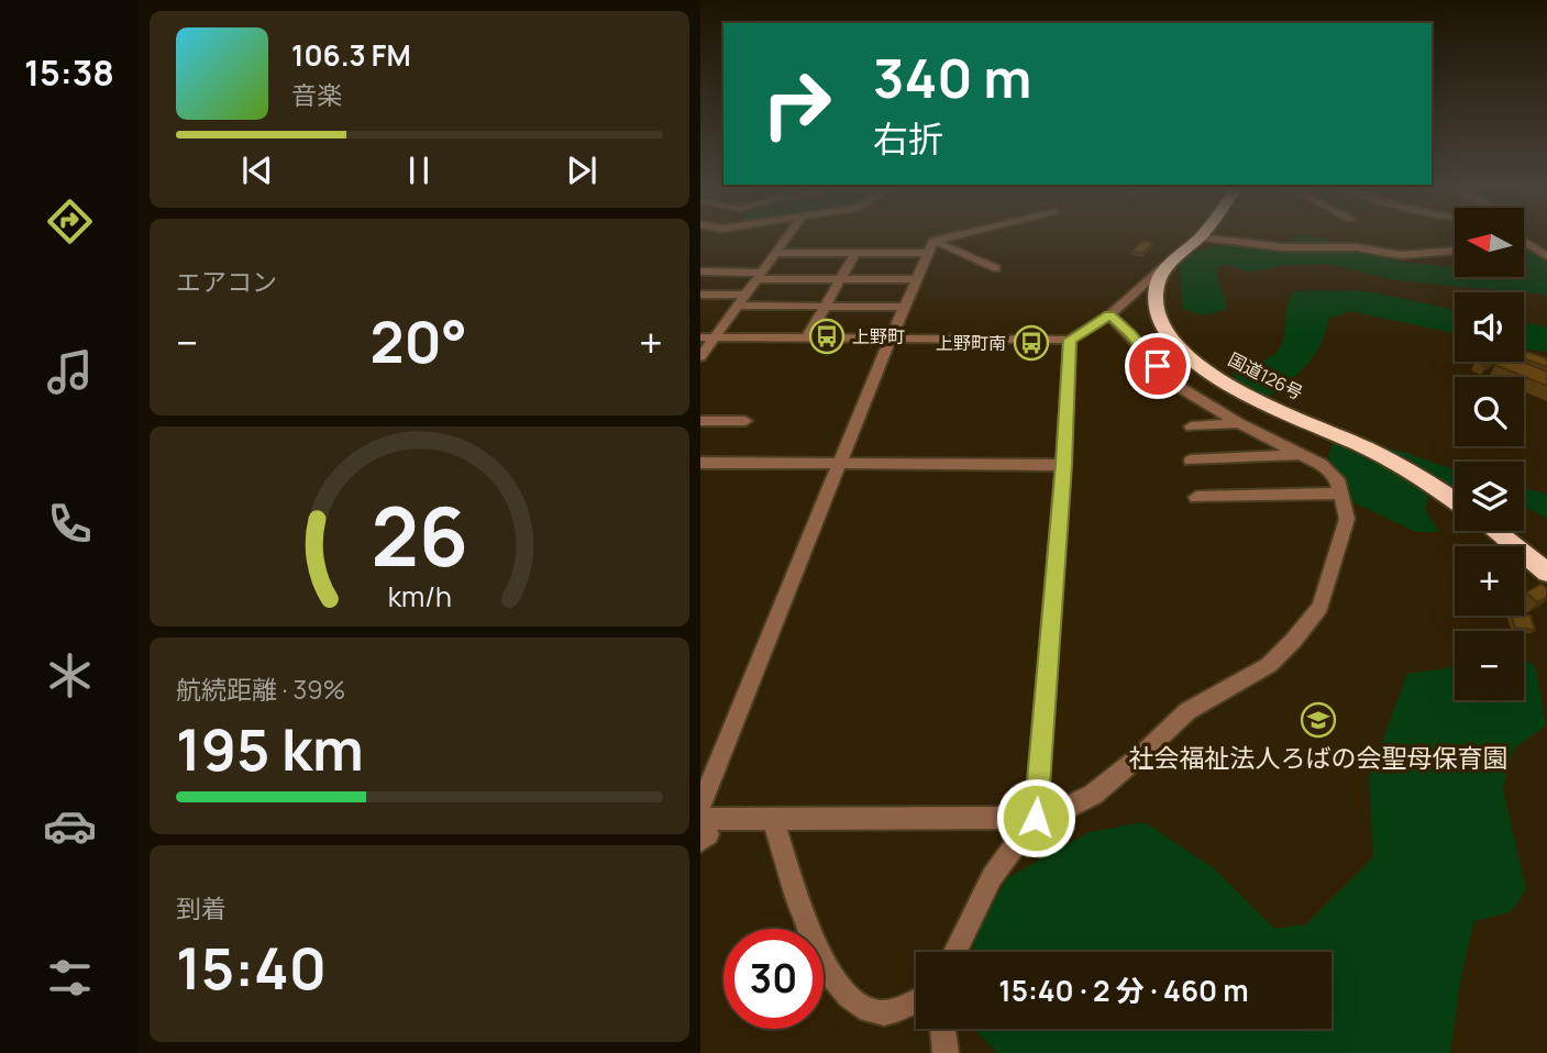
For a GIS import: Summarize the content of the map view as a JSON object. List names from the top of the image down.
{
  "streets": {
    "highway": ["国道126号"]
  },
  "places": {
    "bus stop": ["上野町", "上野町南"],
    "school or university": ["社会福祉法人ろばの会聖母保育園"]
  },
  "north": "left",
  "page": {
    "tabs": "15:38",
    "turn": ["340 m", "右折"],
    "song": ["106.3 FM", "音楽"],
    "map_buttons": ["+", "−"],
    "tile": [
      "エアコン",
      ["航続距離 · 39%", "195 km"],
      ["到着", "15:40"]
    ],
    "heat": ["−", "20°", "+"],
    "limit": "30",
    "trip": "15:40 · 2 分 · 460 m",
    "gauge": ["26", "km/h"]
  }
}
